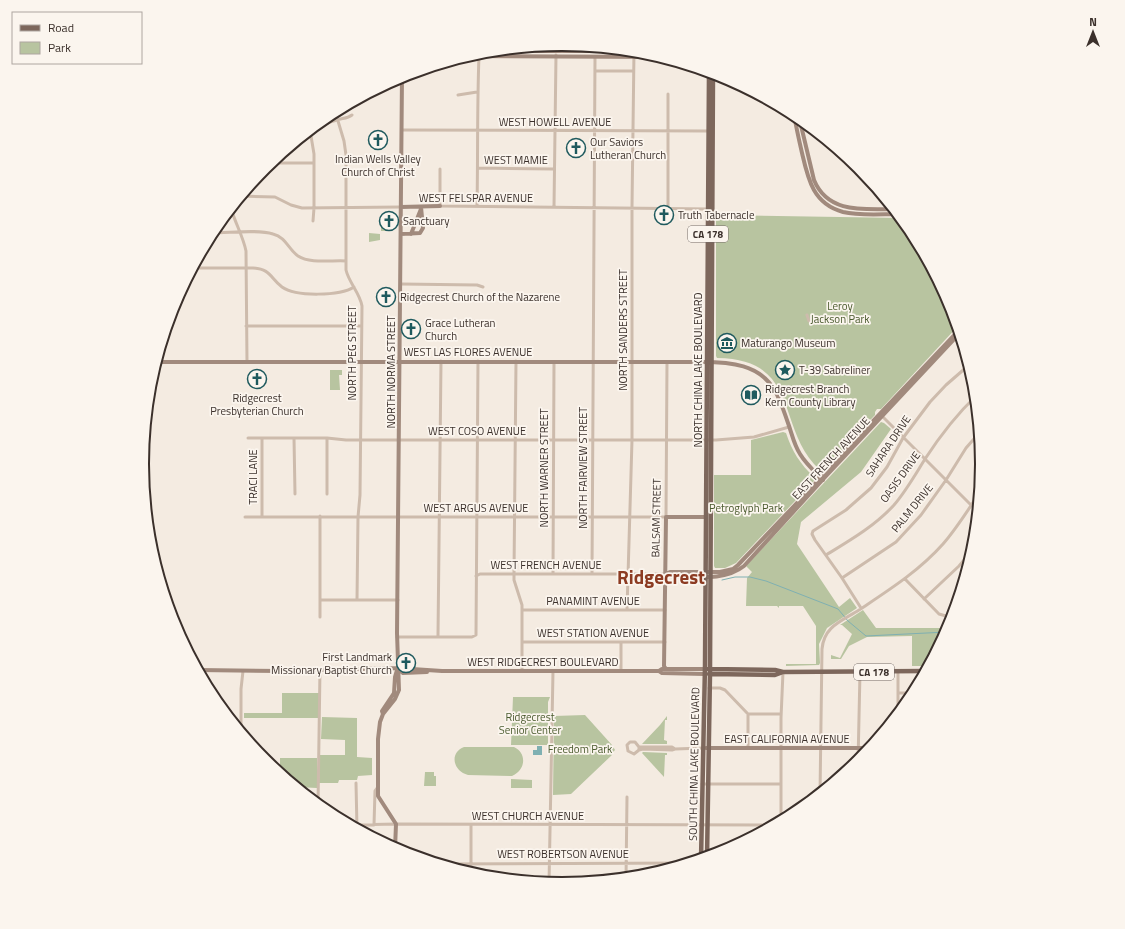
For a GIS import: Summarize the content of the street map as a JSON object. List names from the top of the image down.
{
  "streets": {
    "main road": [
      "WEST FELSPAR AVENUE",
      "CA 178",
      "WEST LAS FLORES AVENUE",
      "NORTH CHINA LAKE BOULEVARD",
      "NORTH NORMA STREET",
      "EAST FRENCH AVENUE",
      "WEST ARGUS AVENUE",
      "BALSAM STREET",
      "WEST FRENCH AVENUE",
      "WEST RIDGECREST BOULEVARD",
      "EAST CALIFORNIA AVENUE",
      "SOUTH CHINA LAKE BOULEVARD"
    ],
    "street": [
      "WEST HOWELL AVENUE",
      "WEST MAMIE",
      "NORTH SANDERS STREET",
      "NORTH PEG STREET",
      "WEST COSO AVENUE",
      "SAHARA DRIVE",
      "NORTH WARNER STREET",
      "NORTH FAIRVIEW STREET",
      "TRACI LANE",
      "OASIS DRIVE",
      "PALM DRIVE",
      "PANAMINT AVENUE",
      "WEST STATION AVENUE",
      "WEST CHURCH AVENUE",
      "WEST ROBERTSON AVENUE"
    ]
  },
  "crossings": [
    ["WEST HOWELL AVENUE", "NORTH SANDERS STREET"],
    ["WEST HOWELL AVENUE", "NORTH CHINA LAKE BOULEVARD"],
    ["WEST HOWELL AVENUE", "NORTH NORMA STREET"],
    ["WEST FELSPAR AVENUE", "NORTH SANDERS STREET"],
    ["WEST FELSPAR AVENUE", "NORTH PEG STREET"],
    ["WEST FELSPAR AVENUE", "NORTH CHINA LAKE BOULEVARD"],
    ["WEST FELSPAR AVENUE", "NORTH NORMA STREET"],
    ["WEST FELSPAR AVENUE", "NORTH FAIRVIEW STREET"],
    ["CA 178", "NORTH CHINA LAKE BOULEVARD"],
    ["CA 178", "WEST RIDGECREST BOULEVARD"],
    ["CA 178", "SOUTH CHINA LAKE BOULEVARD"],
    ["NORTH SANDERS STREET", "WEST LAS FLORES AVENUE"],
    ["NORTH SANDERS STREET", "WEST COSO AVENUE"],
    ["NORTH SANDERS STREET", "WEST ARGUS AVENUE"],
    ["NORTH SANDERS STREET", "WEST FRENCH AVENUE"],
    ["NORTH SANDERS STREET", "PANAMINT AVENUE"],
    ["WEST LAS FLORES AVENUE", "NORTH PEG STREET"],
    ["WEST LAS FLORES AVENUE", "NORTH CHINA LAKE BOULEVARD"],
    ["WEST LAS FLORES AVENUE", "NORTH NORMA STREET"],
    ["WEST LAS FLORES AVENUE", "WEST COSO AVENUE"],
    ["WEST LAS FLORES AVENUE", "EAST FRENCH AVENUE"],
    ["WEST LAS FLORES AVENUE", "NORTH WARNER STREET"],
    ["WEST LAS FLORES AVENUE", "NORTH FAIRVIEW STREET"],
    ["WEST LAS FLORES AVENUE", "BALSAM STREET"],
    ["NORTH PEG STREET", "WEST COSO AVENUE"],
    ["NORTH PEG STREET", "WEST ARGUS AVENUE"],
    ["NORTH CHINA LAKE BOULEVARD", "WEST COSO AVENUE"],
    ["NORTH CHINA LAKE BOULEVARD", "EAST FRENCH AVENUE"],
    ["NORTH CHINA LAKE BOULEVARD", "WEST ARGUS AVENUE"],
    ["NORTH CHINA LAKE BOULEVARD", "WEST FRENCH AVENUE"],
    ["NORTH CHINA LAKE BOULEVARD", "WEST RIDGECREST BOULEVARD"],
    ["NORTH CHINA LAKE BOULEVARD", "SOUTH CHINA LAKE BOULEVARD"],
    ["NORTH NORMA STREET", "WEST COSO AVENUE"],
    ["NORTH NORMA STREET", "WEST ARGUS AVENUE"],
    ["NORTH NORMA STREET", "WEST RIDGECREST BOULEVARD"],
    ["WEST COSO AVENUE", "NORTH WARNER STREET"],
    ["WEST COSO AVENUE", "NORTH FAIRVIEW STREET"],
    ["WEST COSO AVENUE", "TRACI LANE"],
    ["WEST COSO AVENUE", "BALSAM STREET"],
    ["SAHARA DRIVE", "OASIS DRIVE"],
    ["EAST FRENCH AVENUE", "WEST FRENCH AVENUE"],
    ["NORTH WARNER STREET", "WEST ARGUS AVENUE"],
    ["NORTH WARNER STREET", "WEST FRENCH AVENUE"],
    ["NORTH FAIRVIEW STREET", "WEST ARGUS AVENUE"],
    ["NORTH FAIRVIEW STREET", "WEST FRENCH AVENUE"],
    ["TRACI LANE", "WEST ARGUS AVENUE"],
    ["WEST ARGUS AVENUE", "BALSAM STREET"],
    ["BALSAM STREET", "WEST FRENCH AVENUE"],
    ["BALSAM STREET", "PANAMINT AVENUE"],
    ["BALSAM STREET", "WEST STATION AVENUE"],
    ["BALSAM STREET", "WEST RIDGECREST BOULEVARD"],
    ["WEST RIDGECREST BOULEVARD", "SOUTH CHINA LAKE BOULEVARD"],
    ["EAST CALIFORNIA AVENUE", "SOUTH CHINA LAKE BOULEVARD"],
    ["SOUTH CHINA LAKE BOULEVARD", "WEST CHURCH AVENUE"]
  ],
  "districts": ["Ridgecrest"],
  "parks": [
    "Leroy Jackson Park",
    "Petroglyph Park",
    "Ridgecrest Senior Center",
    "Freedom Park"
  ],
  "places": {
    "church": [
      "Indian Wells Valley Church of Christ",
      "Our Saviors Lutheran Church",
      "Truth Tabernacle",
      "Sanctuary",
      "Ridgecrest Church of the Nazarene",
      "Grace Lutheran Church",
      "Ridgecrest Presbyterian Church",
      "First Landmark Missionary Baptist Church"
    ],
    "museum": ["Maturango Museum"],
    "place": ["T-39 Sabreliner"],
    "library": ["Ridgecrest Branch Kern County Library"]
  },
  "legend": ["Road", "Park"],
  "north": "top"
}
